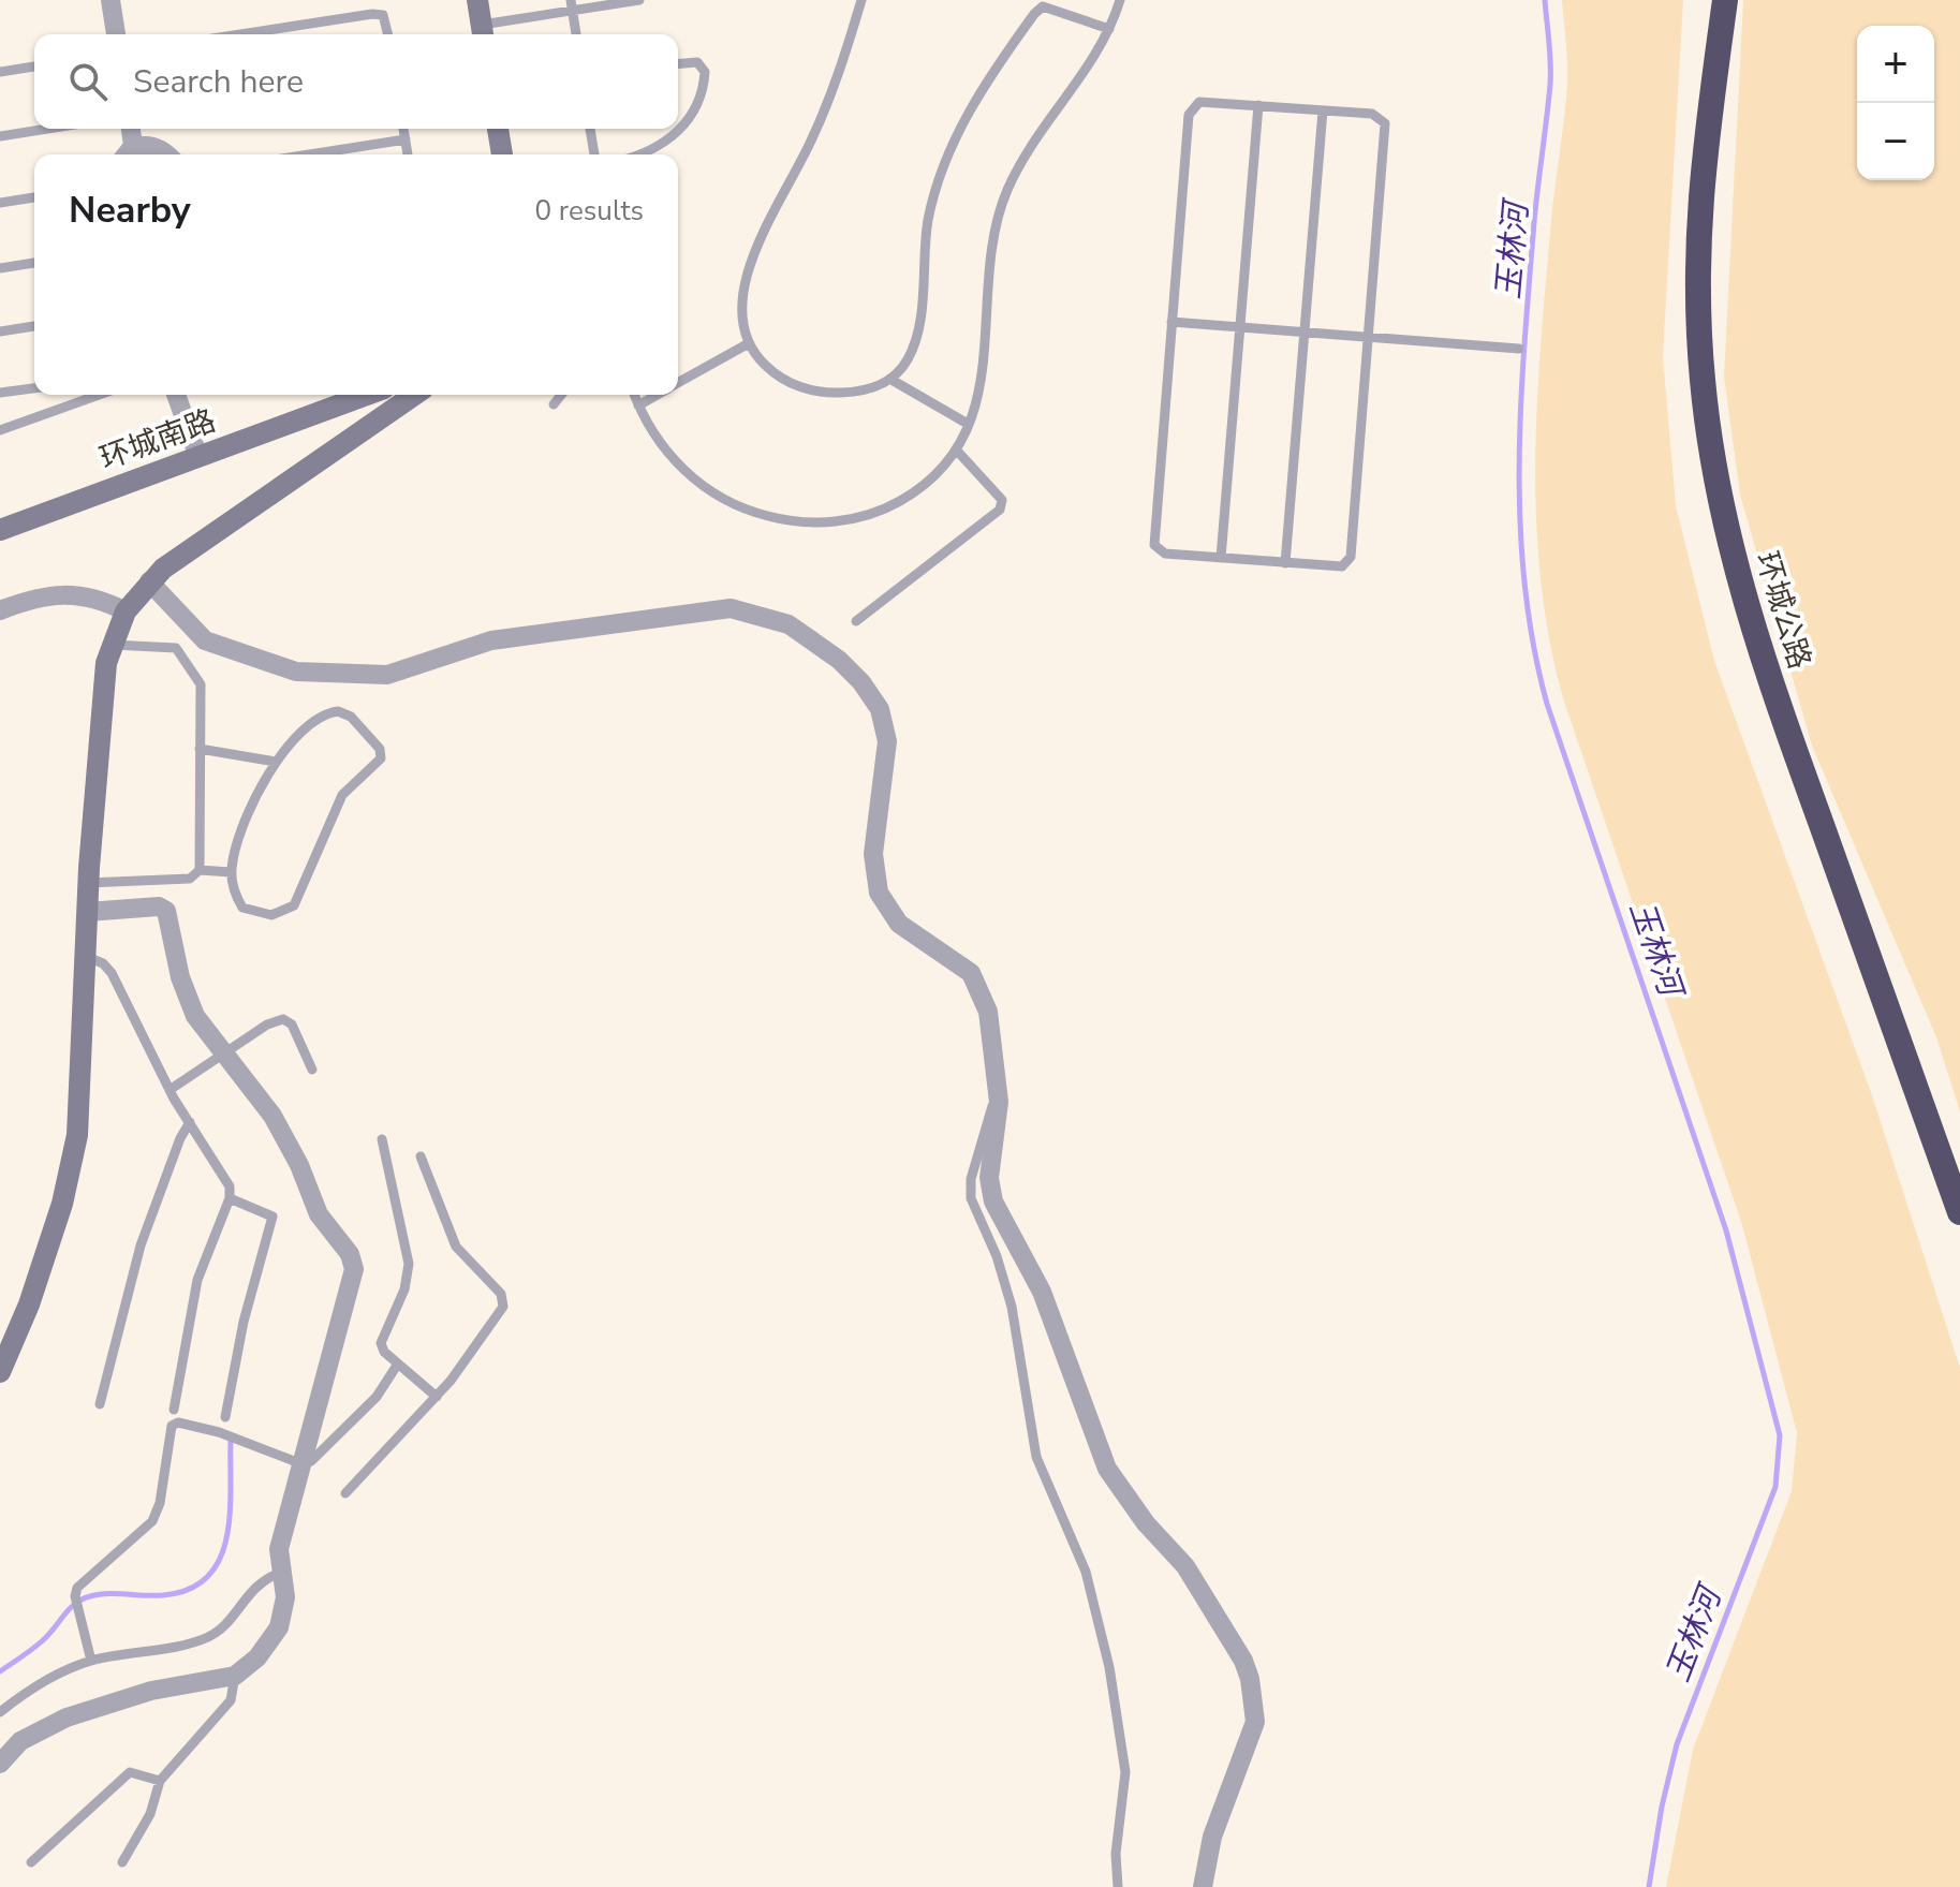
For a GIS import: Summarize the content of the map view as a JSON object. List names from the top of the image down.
{
  "streets": {
    "highway": ["环城公路"],
    "main road": ["环城南路"]
  },
  "water": ["玉林河"],
  "page": {
    "map_buttons": ["+", "−"],
    "search": "Search here",
    "heading": ["Nearby", "0 results"]
  }
}
